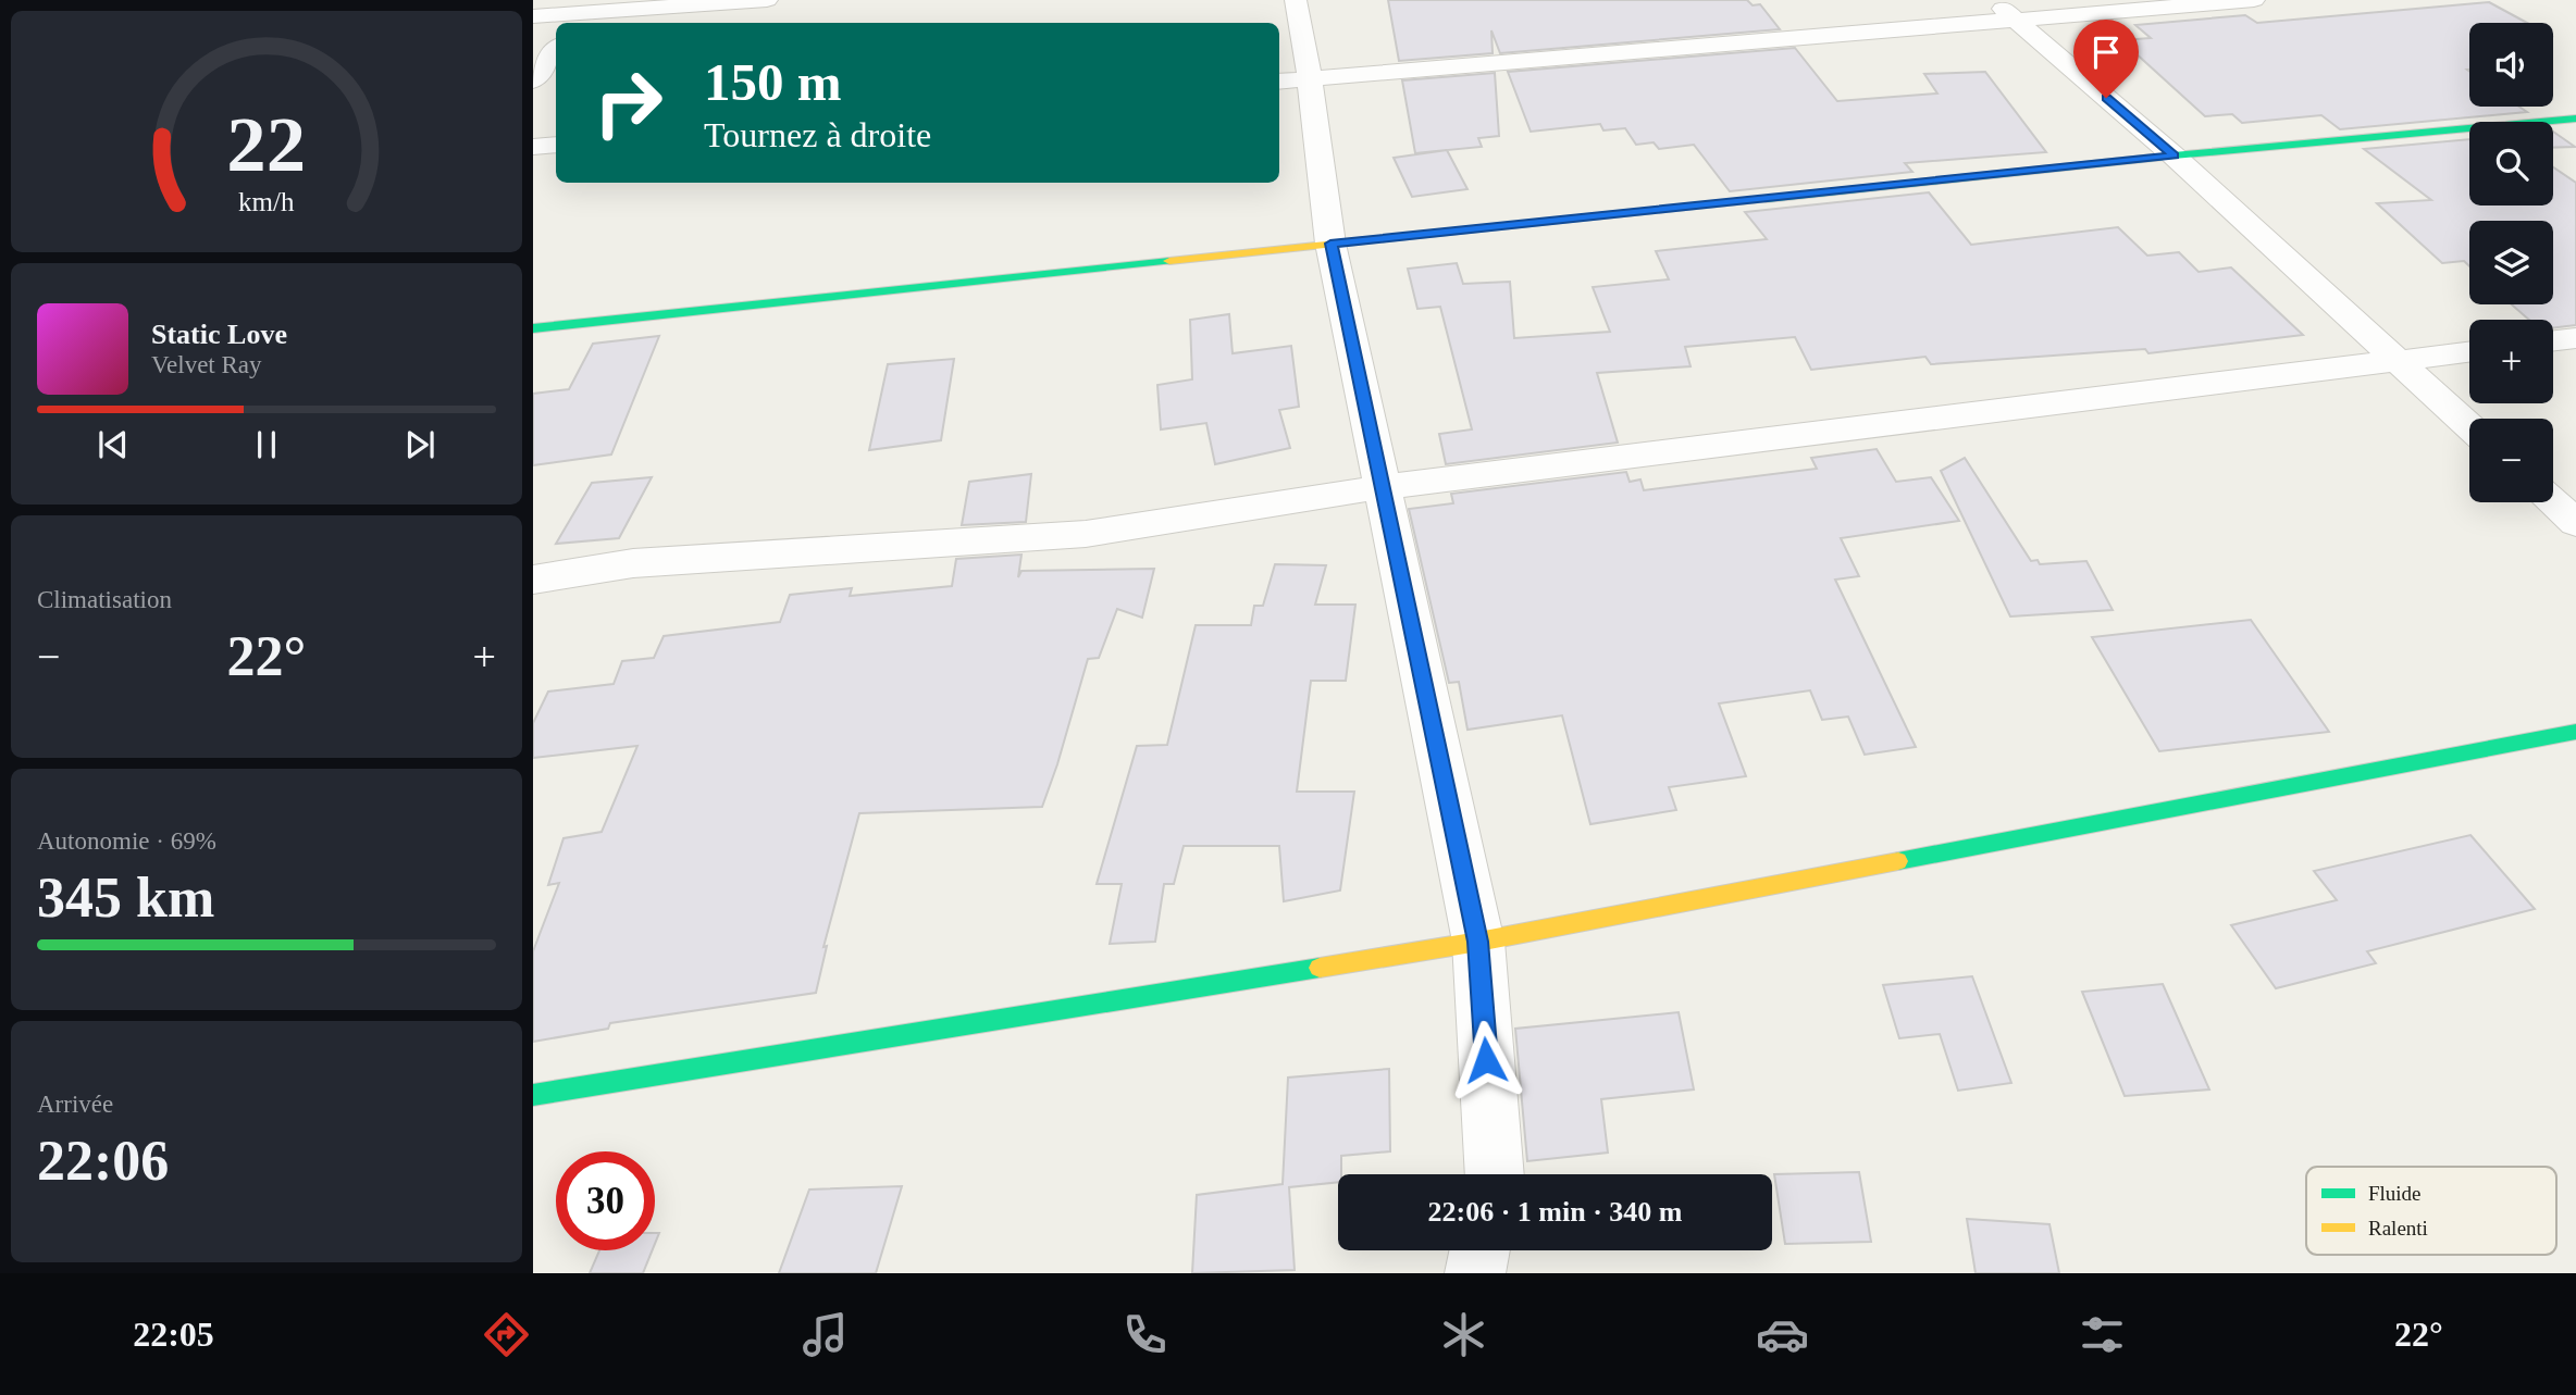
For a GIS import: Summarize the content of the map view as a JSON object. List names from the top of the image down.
{
  "legend": ["Fluide", "Ralenti"],
  "page": {
    "map_buttons": ["+", "−"],
    "turn": ["150 m", "Tournez à droite"],
    "song": ["Static Love", "Velvet Ray"],
    "tile": [
      "Climatisation",
      ["Autonomie · 69%", "345 km"],
      ["Arrivée", "22:06"]
    ],
    "heat": ["−", "22°", "+"],
    "limit": "30",
    "trip": "22:06 · 1 min · 340 m",
    "tabs": ["22:05", "22°"],
    "gauge": ["22", "km/h"]
  }
}
